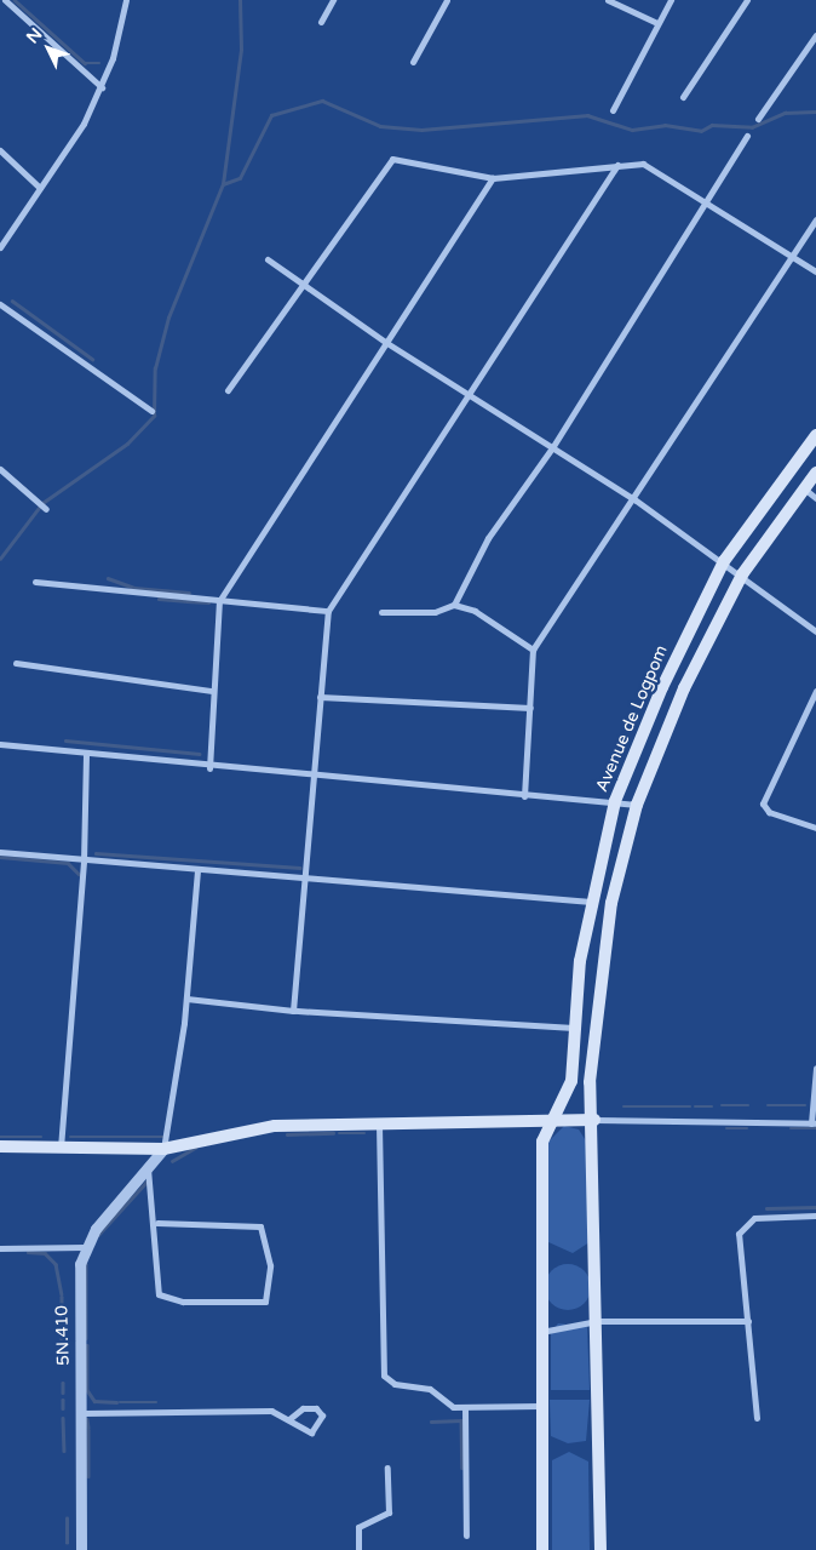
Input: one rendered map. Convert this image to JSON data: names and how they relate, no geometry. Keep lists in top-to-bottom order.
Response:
{
  "streets": {
    "main road": ["Avenue de Logpom"],
    "street": ["5N.410"]
  },
  "north": "top left"
}
